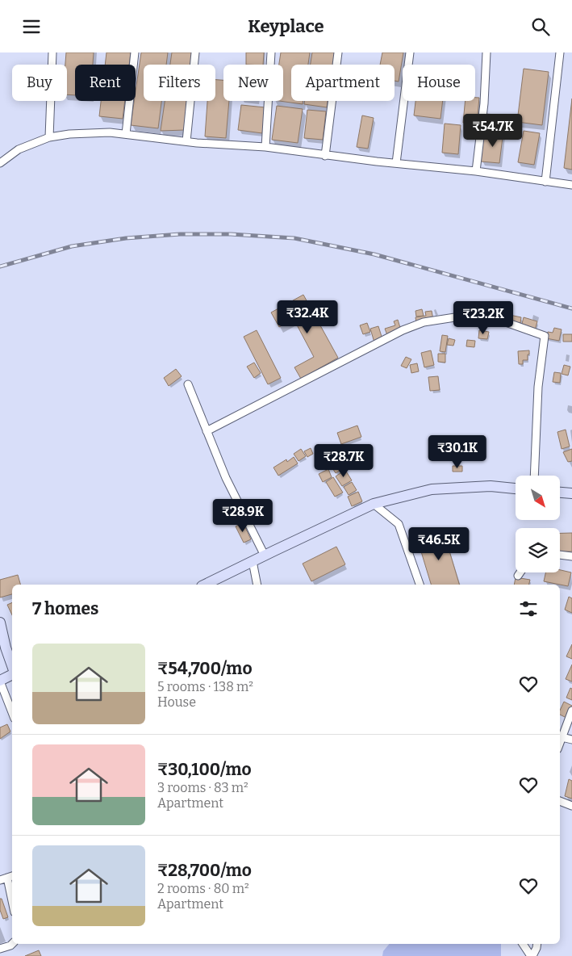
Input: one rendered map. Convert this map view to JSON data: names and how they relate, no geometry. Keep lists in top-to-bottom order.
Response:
{
  "north": "bottom right",
  "page": {
    "header": "Keyplace",
    "chip": [
      "Buy",
      "Rent",
      "Filters",
      "New",
      "Apartment",
      "House"
    ],
    "price": [
      "₹54.7K",
      "₹32.4K",
      "₹23.2K",
      "₹30.1K",
      "₹28.7K",
      "₹28.9K",
      "₹46.5K"
    ],
    "heading": "7 homes",
    "list": [
      {
        "name": "₹54,700/mo",
        "note": "5 rooms · 138 m² · House"
      },
      {
        "name": "₹30,100/mo",
        "note": "3 rooms · 83 m² · Apartment"
      },
      {
        "name": "₹28,700/mo",
        "note": "2 rooms · 80 m² · Apartment"
      }
    ]
  }
}
